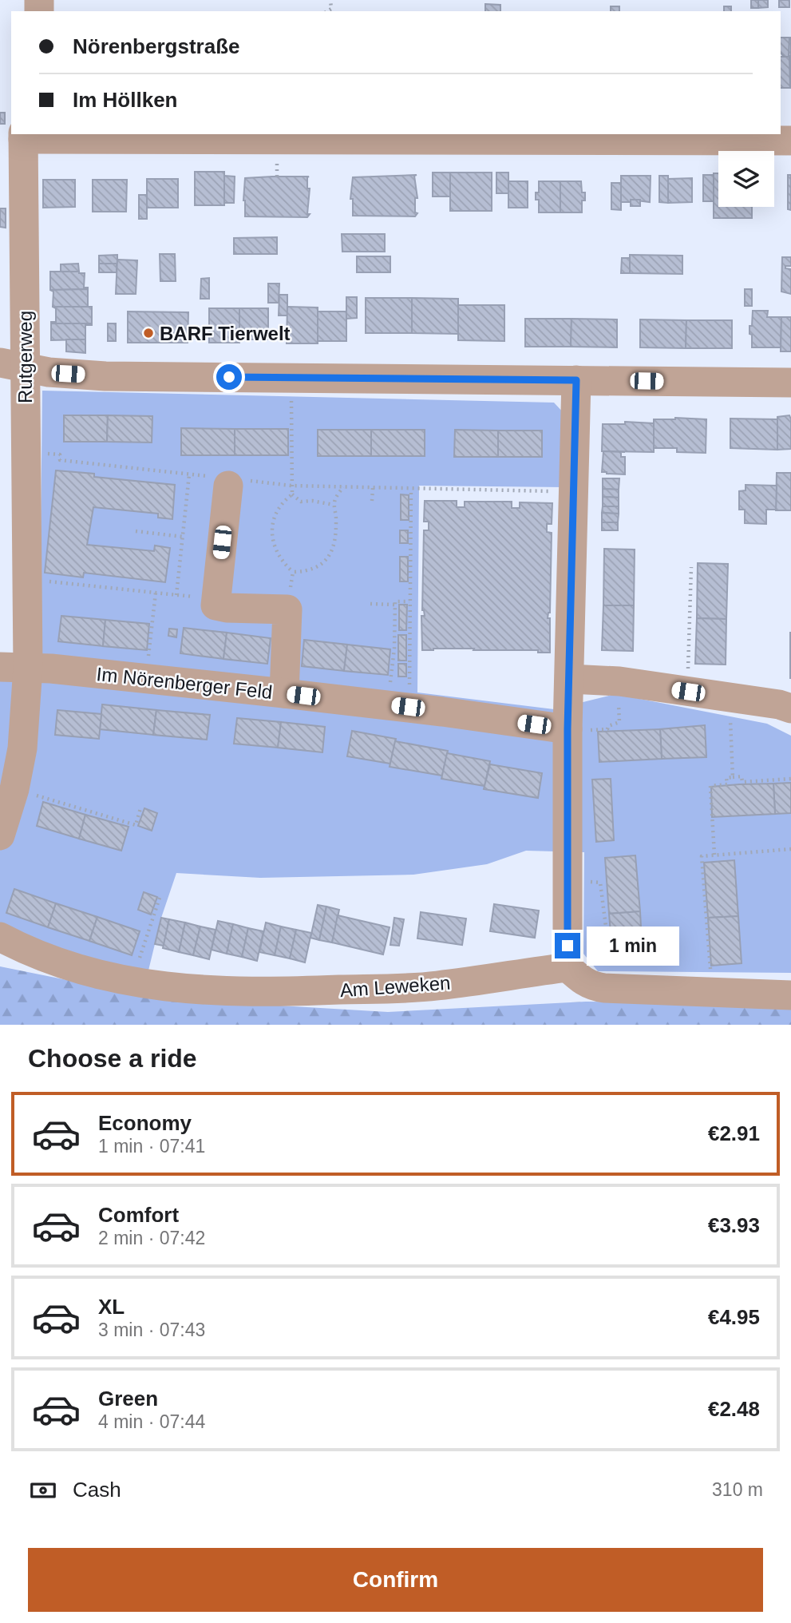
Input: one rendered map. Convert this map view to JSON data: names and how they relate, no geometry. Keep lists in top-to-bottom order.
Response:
{
  "streets": {
    "street": ["Rutgerweg", "Im Nörenberger Feld", "Am Leweken"]
  },
  "crossings": [
    ["Rutgerweg", "Im Nörenberger Feld"]
  ],
  "places": ["BARF Tierwelt"],
  "page": {
    "banner": ["Nörenbergstraße", "Im Höllken"],
    "bubble": "1 min",
    "heading": "Choose a ride",
    "list": [
      {
        "name": "Economy",
        "note": "1 min · 07:41",
        "value": "€2.91"
      },
      {
        "name": "Comfort",
        "note": "2 min · 07:42",
        "value": "€3.93"
      },
      {
        "name": "XL",
        "note": "3 min · 07:43",
        "value": "€4.95"
      },
      {
        "name": "Green",
        "note": "4 min · 07:44",
        "value": "€2.48"
      }
    ],
    "pay": ["Cash", "310 m"],
    "buttons": "Confirm"
  }
}
